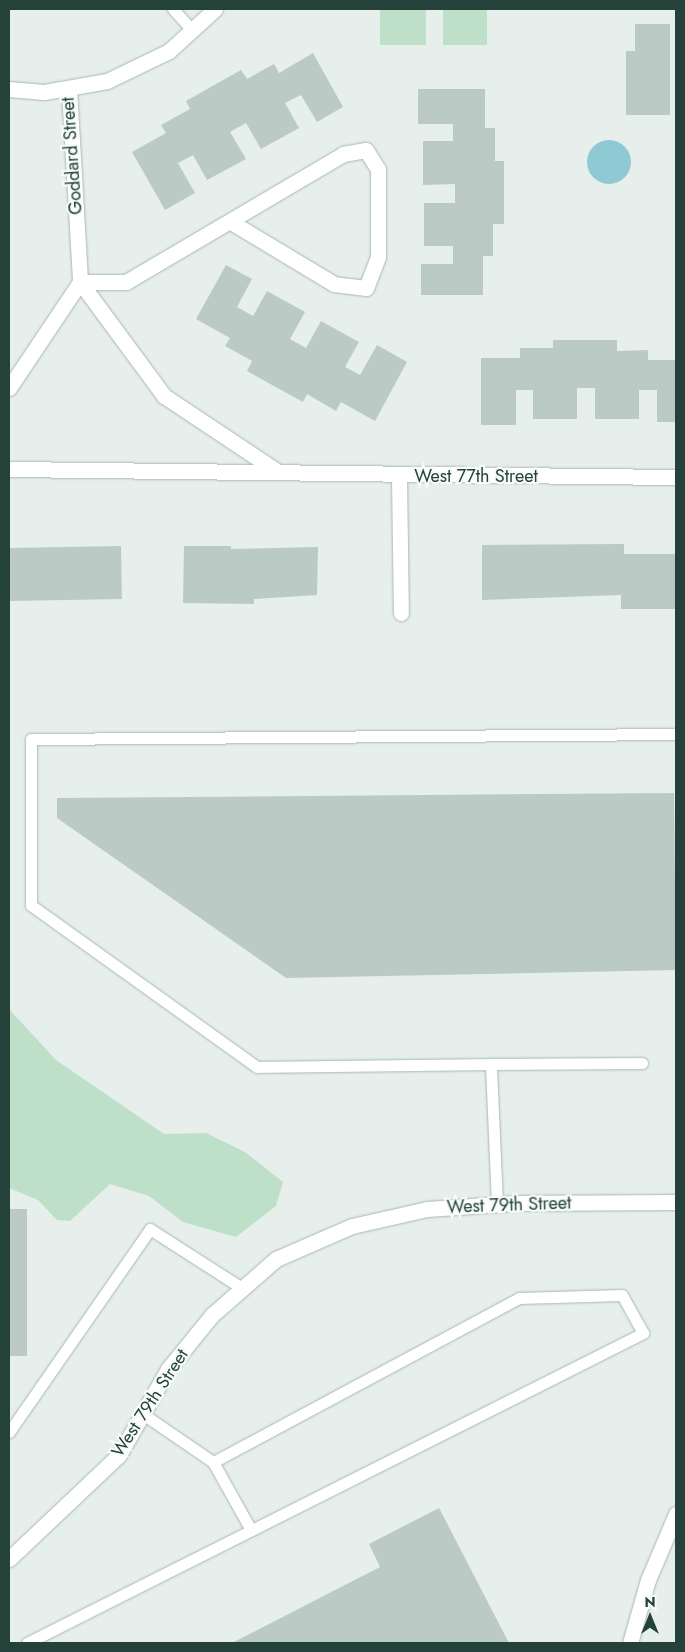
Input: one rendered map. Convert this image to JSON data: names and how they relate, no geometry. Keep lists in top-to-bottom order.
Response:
{
  "streets": {
    "street": ["Goddard Street", "West 77th Street", "West 79th Street"]
  },
  "north": "top"
}
